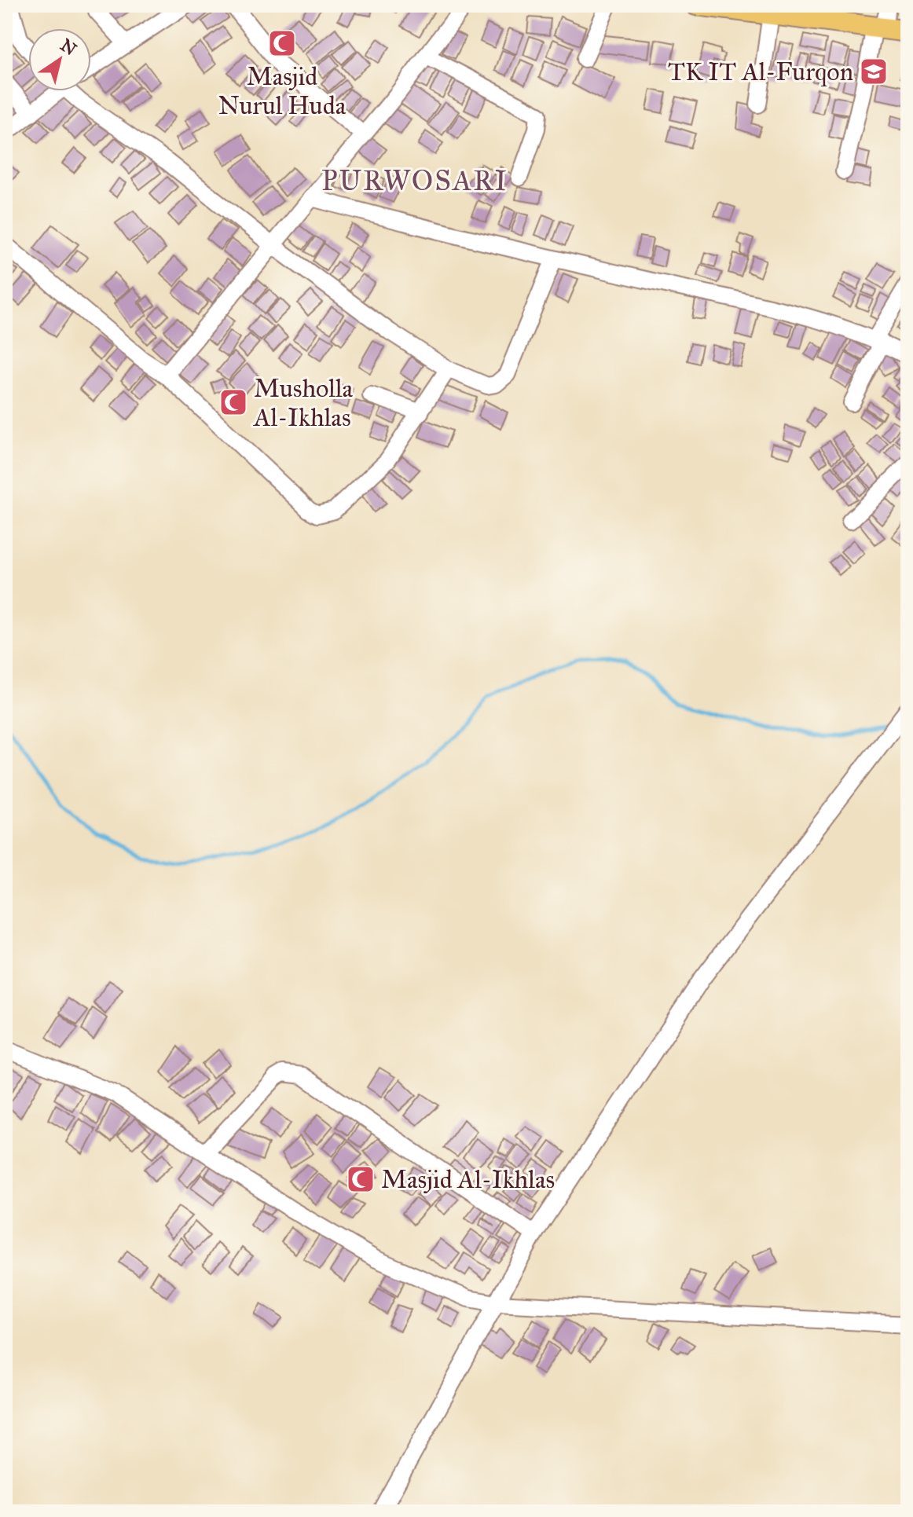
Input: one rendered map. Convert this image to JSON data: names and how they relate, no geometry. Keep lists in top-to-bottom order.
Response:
{
  "districts": ["PURWOSARI"],
  "places": {
    "mosque": ["Masjid Nurul Huda", "Musholla Al-Ikhlas", "Masjid Al-Ikhlas"],
    "school or university": ["TK IT Al-Furqon"]
  },
  "north": "top right"
}
